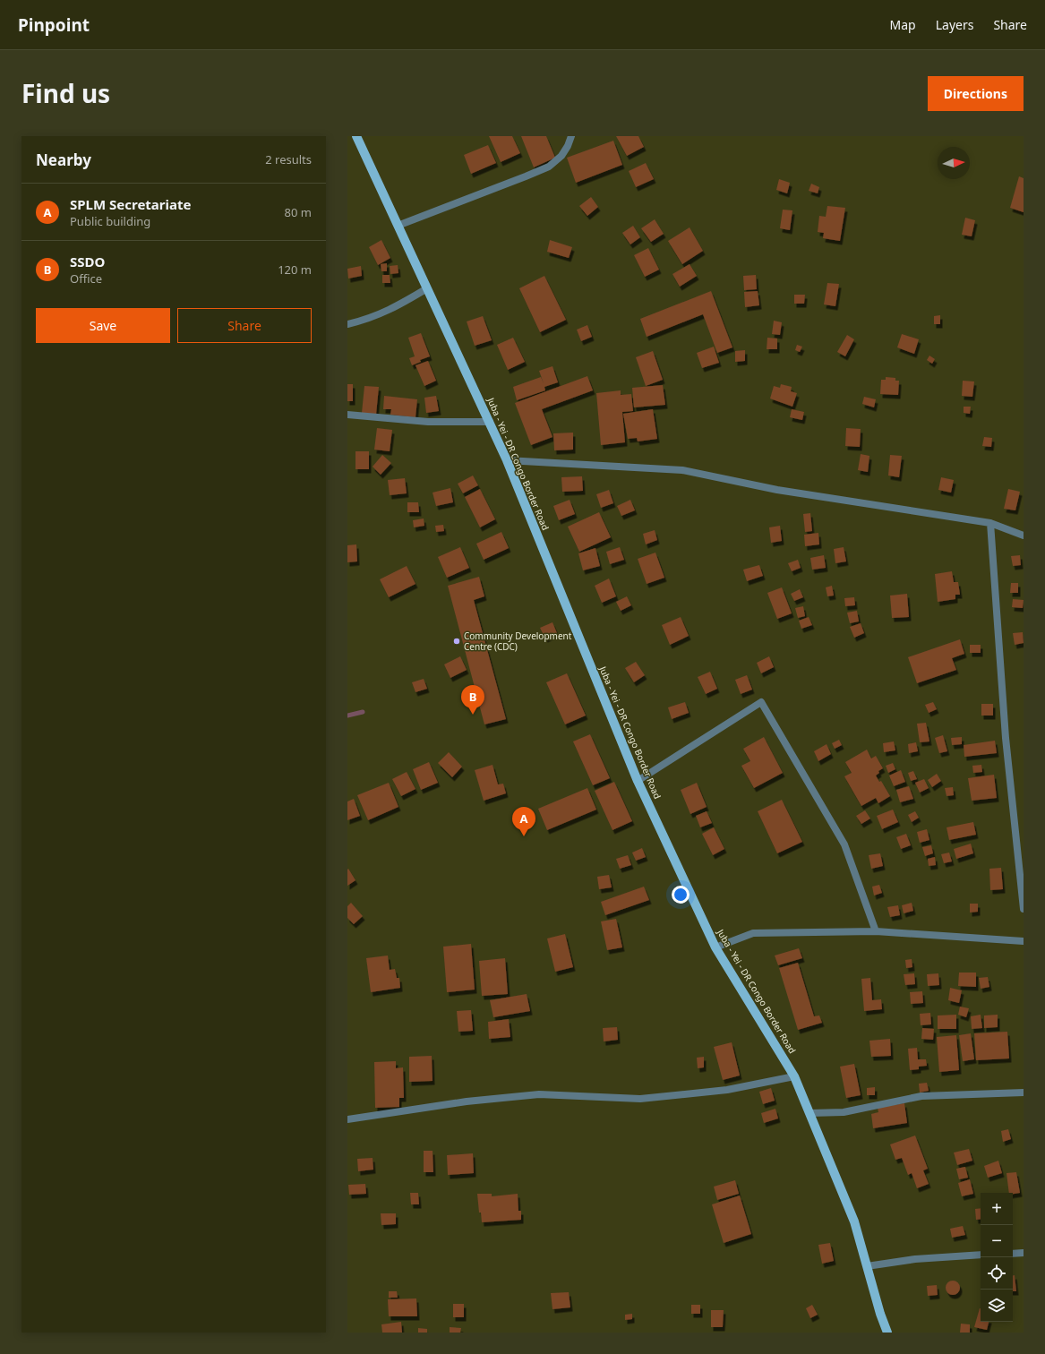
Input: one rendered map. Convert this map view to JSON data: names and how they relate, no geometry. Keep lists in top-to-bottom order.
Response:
{
  "streets": {
    "main road": ["Juba - Yei - DR Congo Border Road"]
  },
  "places": ["Community Development Centre (CDC)"],
  "north": "right",
  "page": {
    "header": "Pinpoint",
    "nav": ["Map", "Layers", "Share"],
    "title": "Find us",
    "buttons": [
      "Directions",
      ["Save", "Share"]
    ],
    "heading": ["Nearby", "2 results"],
    "list": [
      {
        "mark": "A",
        "name": "SPLM Secretariate",
        "note": "Public building",
        "value": "80 m"
      },
      {
        "mark": "B",
        "name": "SSDO",
        "note": "Office",
        "value": "120 m"
      }
    ],
    "pins": ["B", "A"],
    "map_buttons": ["+", "−"]
  }
}
